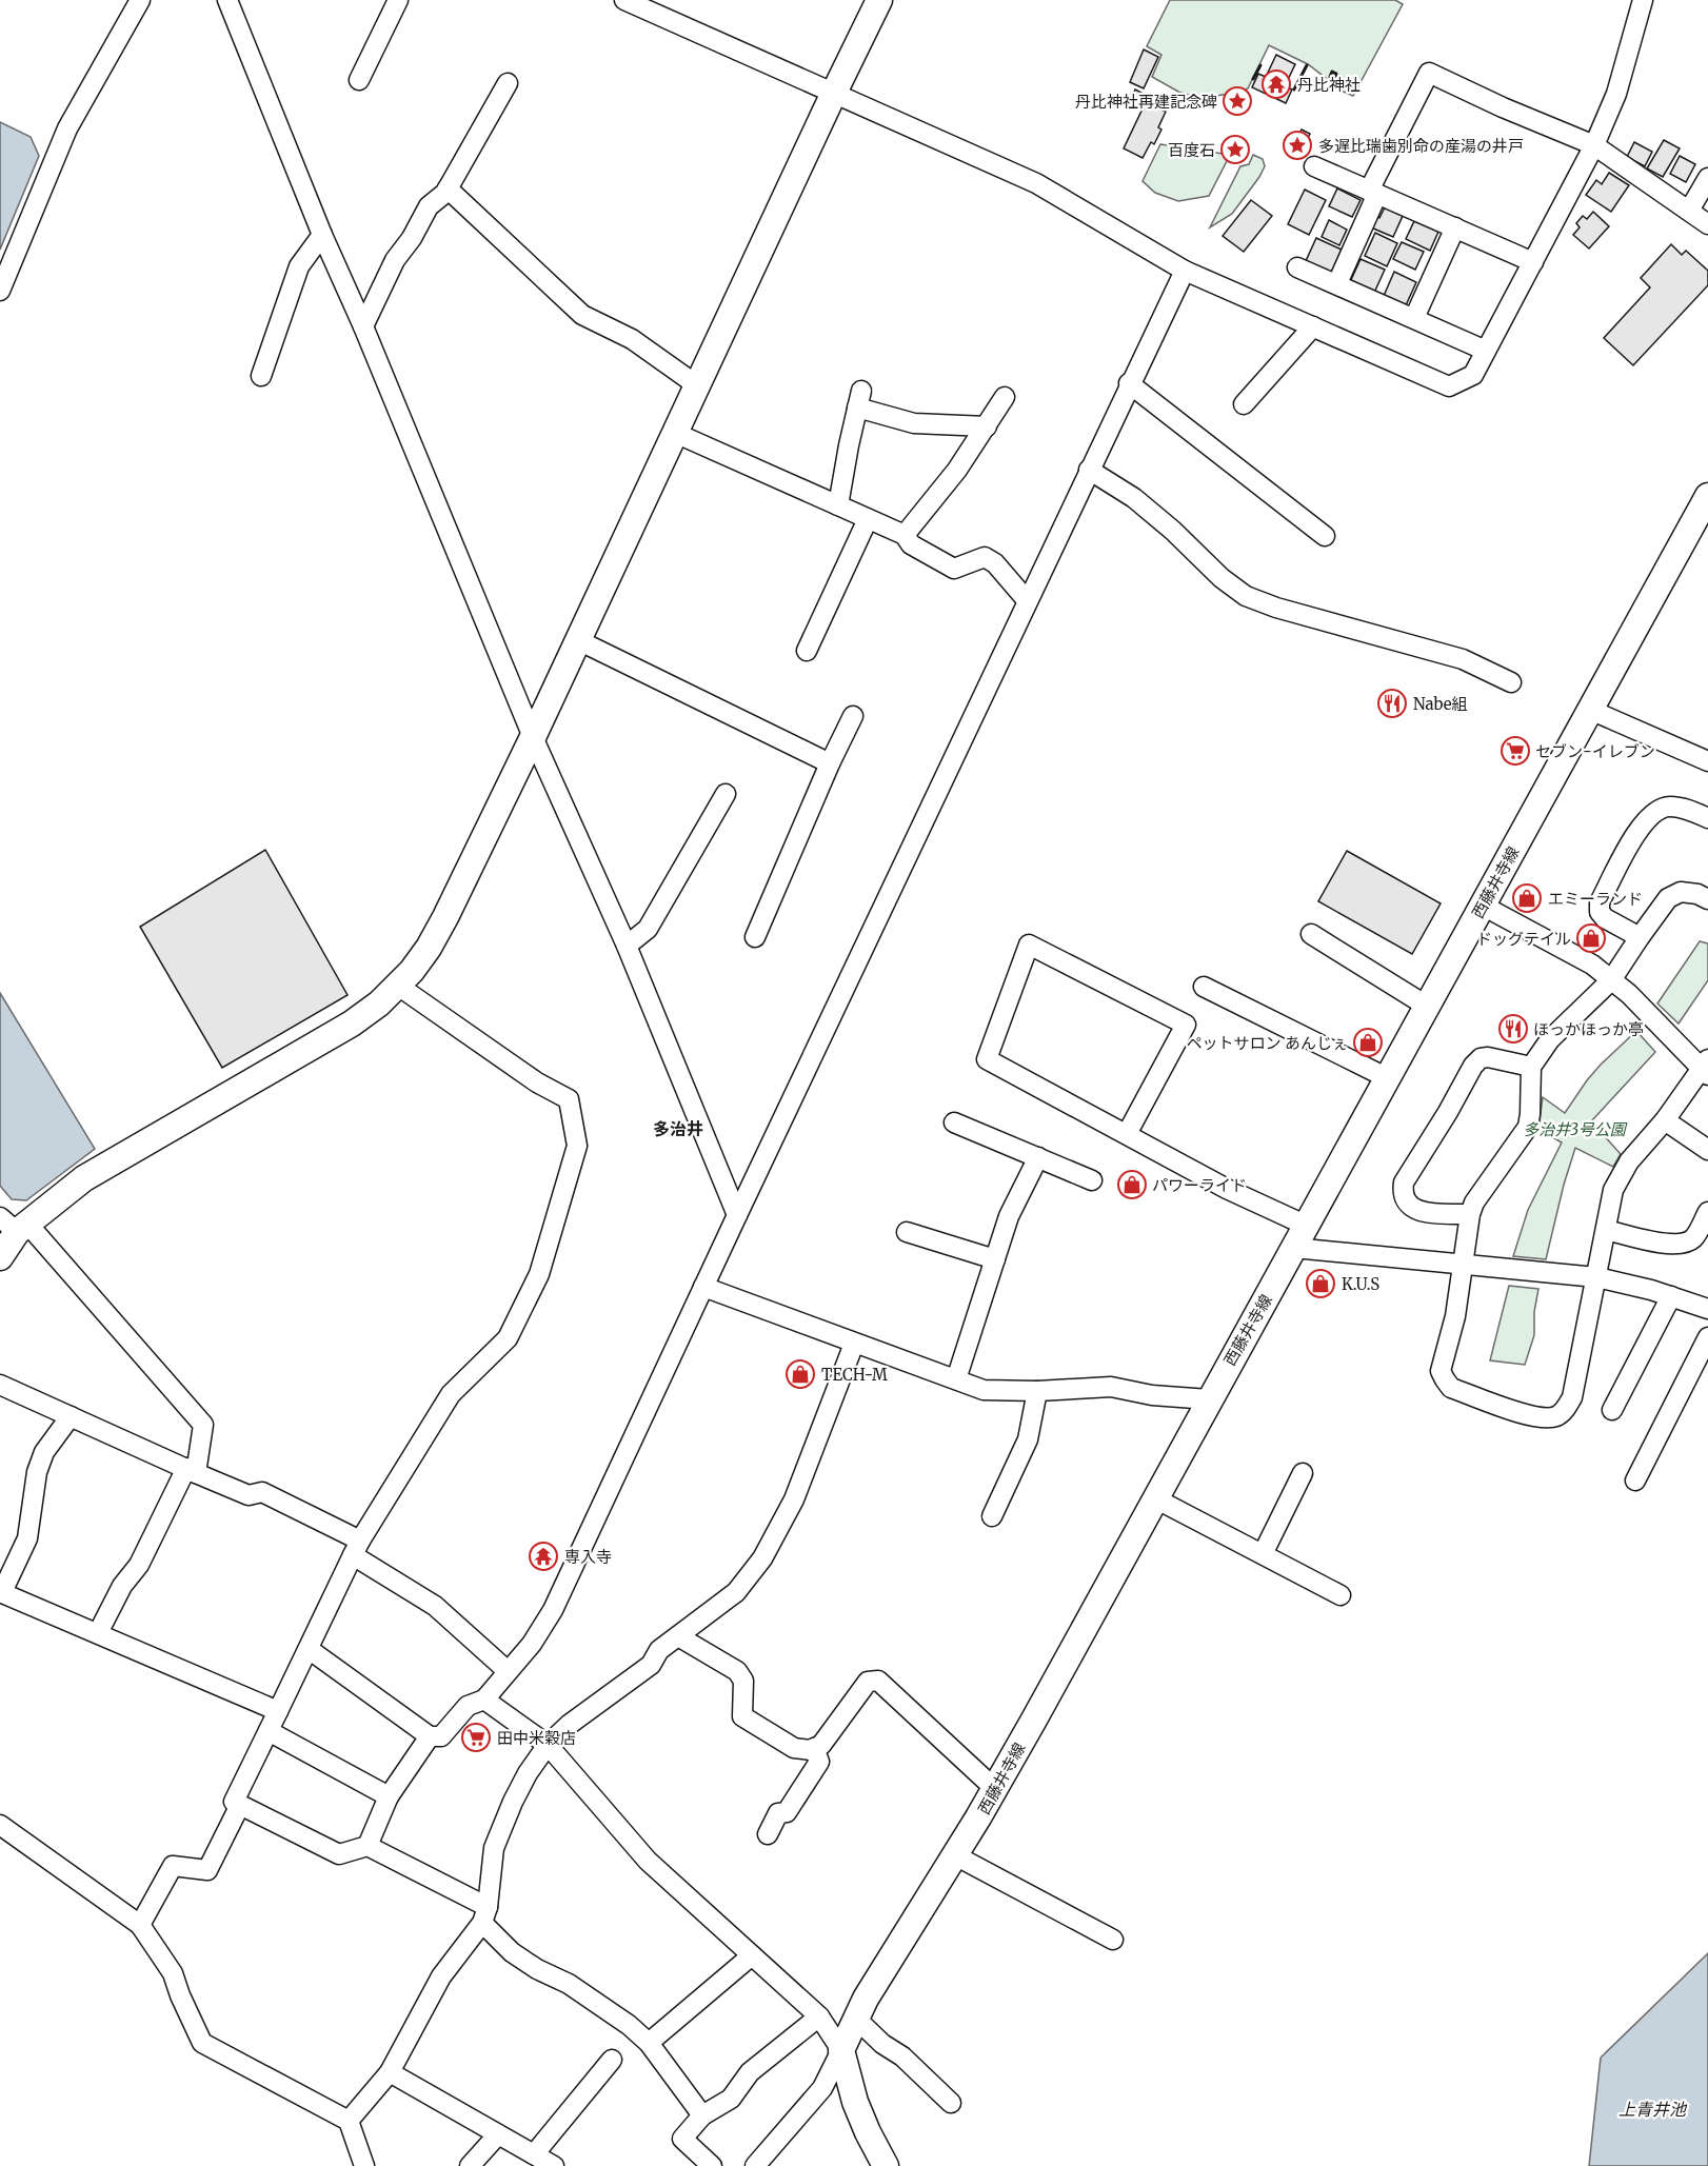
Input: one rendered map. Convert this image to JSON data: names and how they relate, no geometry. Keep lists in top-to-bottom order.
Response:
{
  "streets": {
    "main road": ["西藤井寺線"]
  },
  "districts": ["多治井"],
  "water": ["上青井池"],
  "parks": ["多治井3号公園"],
  "places": {
    "temple": ["丹比神社", "専入寺"],
    "place": ["丹比神社再建記念碑", "多遅比瑞歯別命の産湯の井戸", "百度石"],
    "restaurant": ["Nabe組", "ほっかほっか亭"],
    "supermarket": ["セブン-イレブン", "田中米穀店"],
    "shop": [
      "エミーランド",
      "ドッグテイル",
      "ペットサロン あんじぇ",
      "パワーライド",
      "K.U.S",
      "TECH-M"
    ]
  }
}
